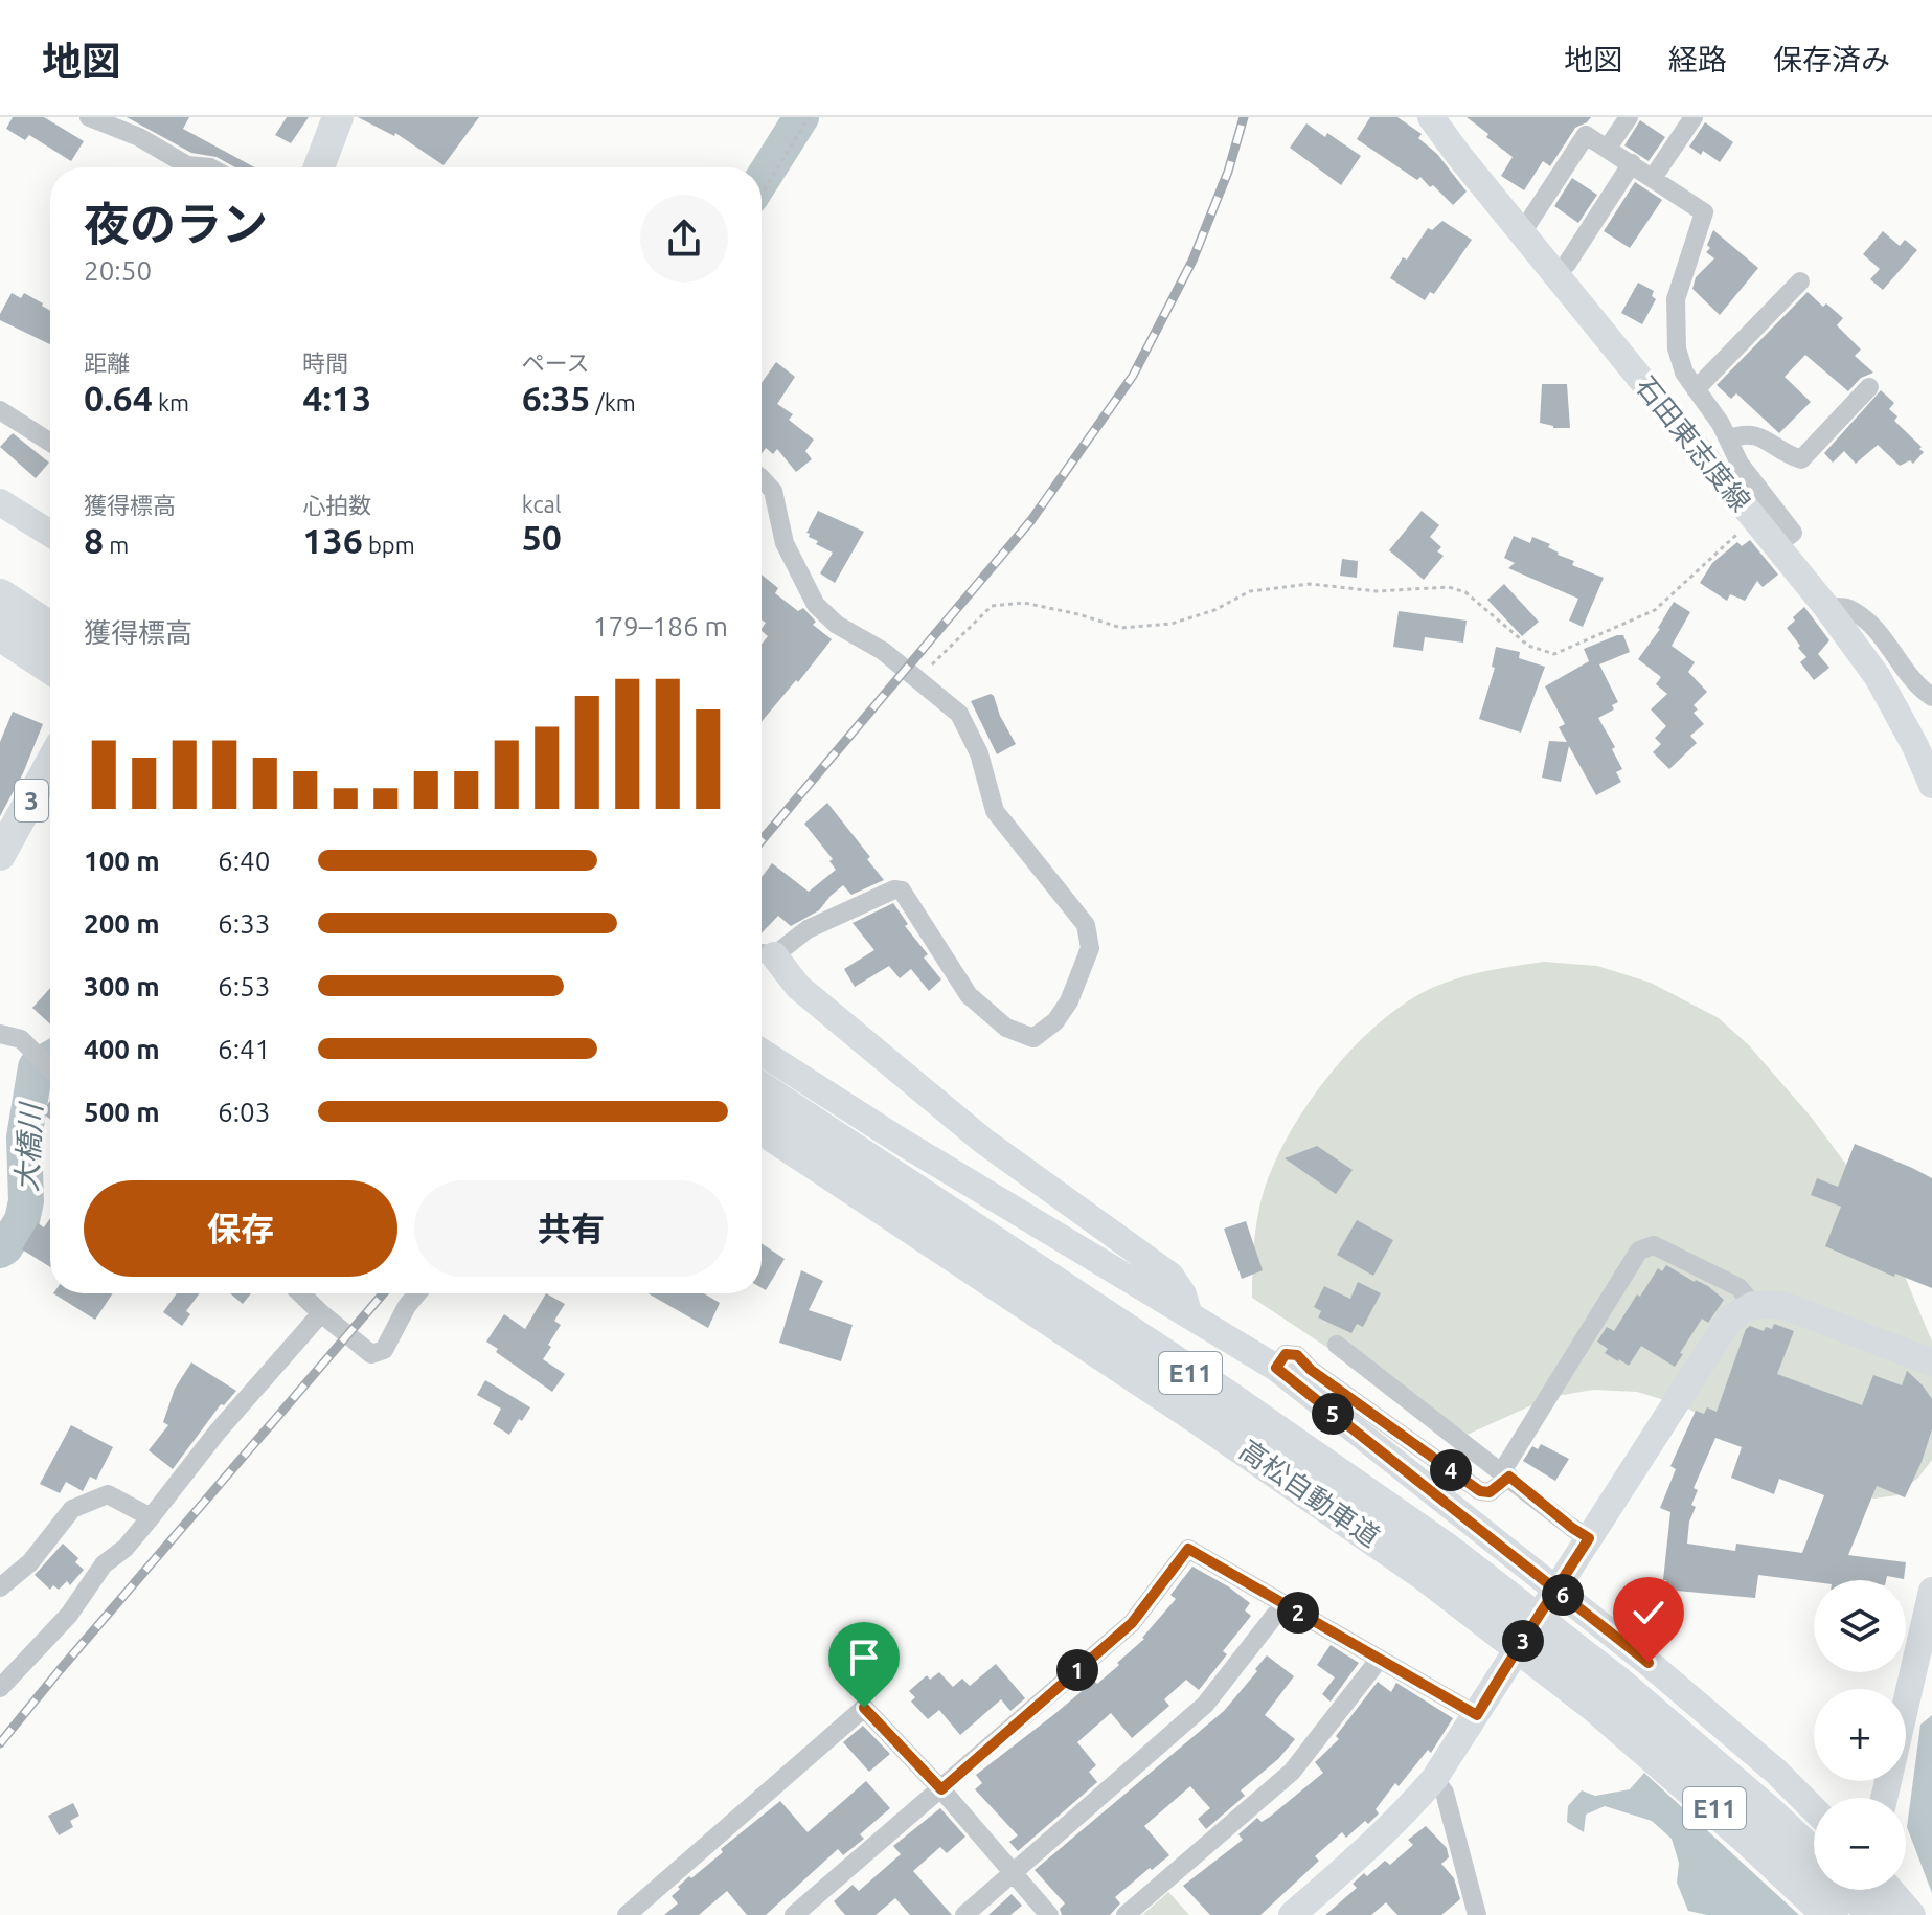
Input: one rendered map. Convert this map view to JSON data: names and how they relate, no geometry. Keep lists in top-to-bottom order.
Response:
{
  "streets": {
    "highway": ["E11", "高松自動車道"],
    "main road": ["3"],
    "street": ["石田東志度線"]
  },
  "water": ["大橋川"],
  "page": {
    "header": "地図",
    "nav": ["地図", "経路", "保存済み"],
    "heading": ["夜のラン", "20:50"],
    "stats": [
      ["距離", "0.64 km"],
      ["時間", "4:13"],
      ["ペース", "6:35 /km"],
      ["獲得標高", "8 m"],
      ["心拍数", "136 bpm"],
      ["kcal", "50"]
    ],
    "chart": ["獲得標高", "179–186 m"],
    "list": [
      {
        "name": "100 m",
        "note": "6:40"
      },
      {
        "name": "200 m",
        "note": "6:33"
      },
      {
        "name": "300 m",
        "note": "6:53"
      },
      {
        "name": "400 m",
        "note": "6:41"
      },
      {
        "name": "500 m",
        "note": "6:03"
      }
    ],
    "buttons": ["保存", "共有"],
    "pins": [
      "5",
      "4",
      "6",
      "2",
      "3",
      "1"
    ],
    "map_buttons": ["+", "−"]
  }
}
